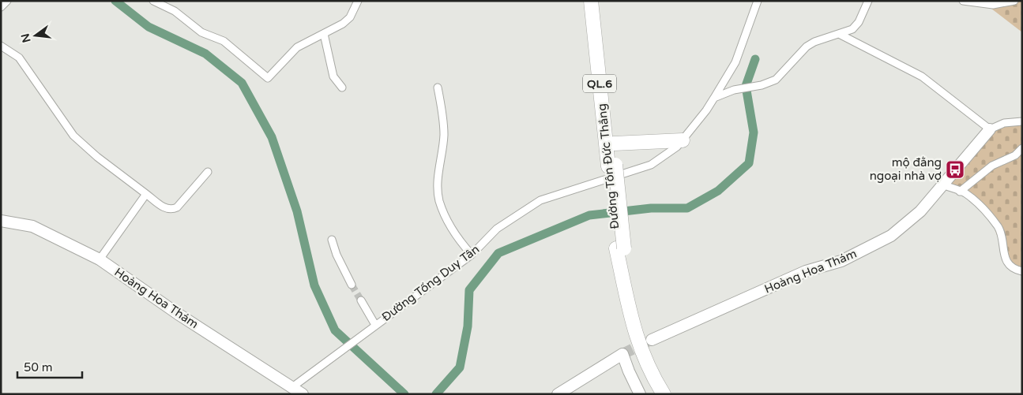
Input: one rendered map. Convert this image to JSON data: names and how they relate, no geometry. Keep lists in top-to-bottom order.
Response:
{
  "streets": {
    "highway": ["QL.6", "Đường Tôn Đức Thắng"],
    "street": ["Hoàng Hoa Thám", "Đường Tống Duy Tân"]
  },
  "crossings": [
    ["Hoàng Hoa Thám", "Đường Tống Duy Tân"]
  ],
  "places": {
    "bus stop": ["mộ đằng ngoại nhà vợ"]
  },
  "scale_bar": "50 m",
  "north": "left"
}
